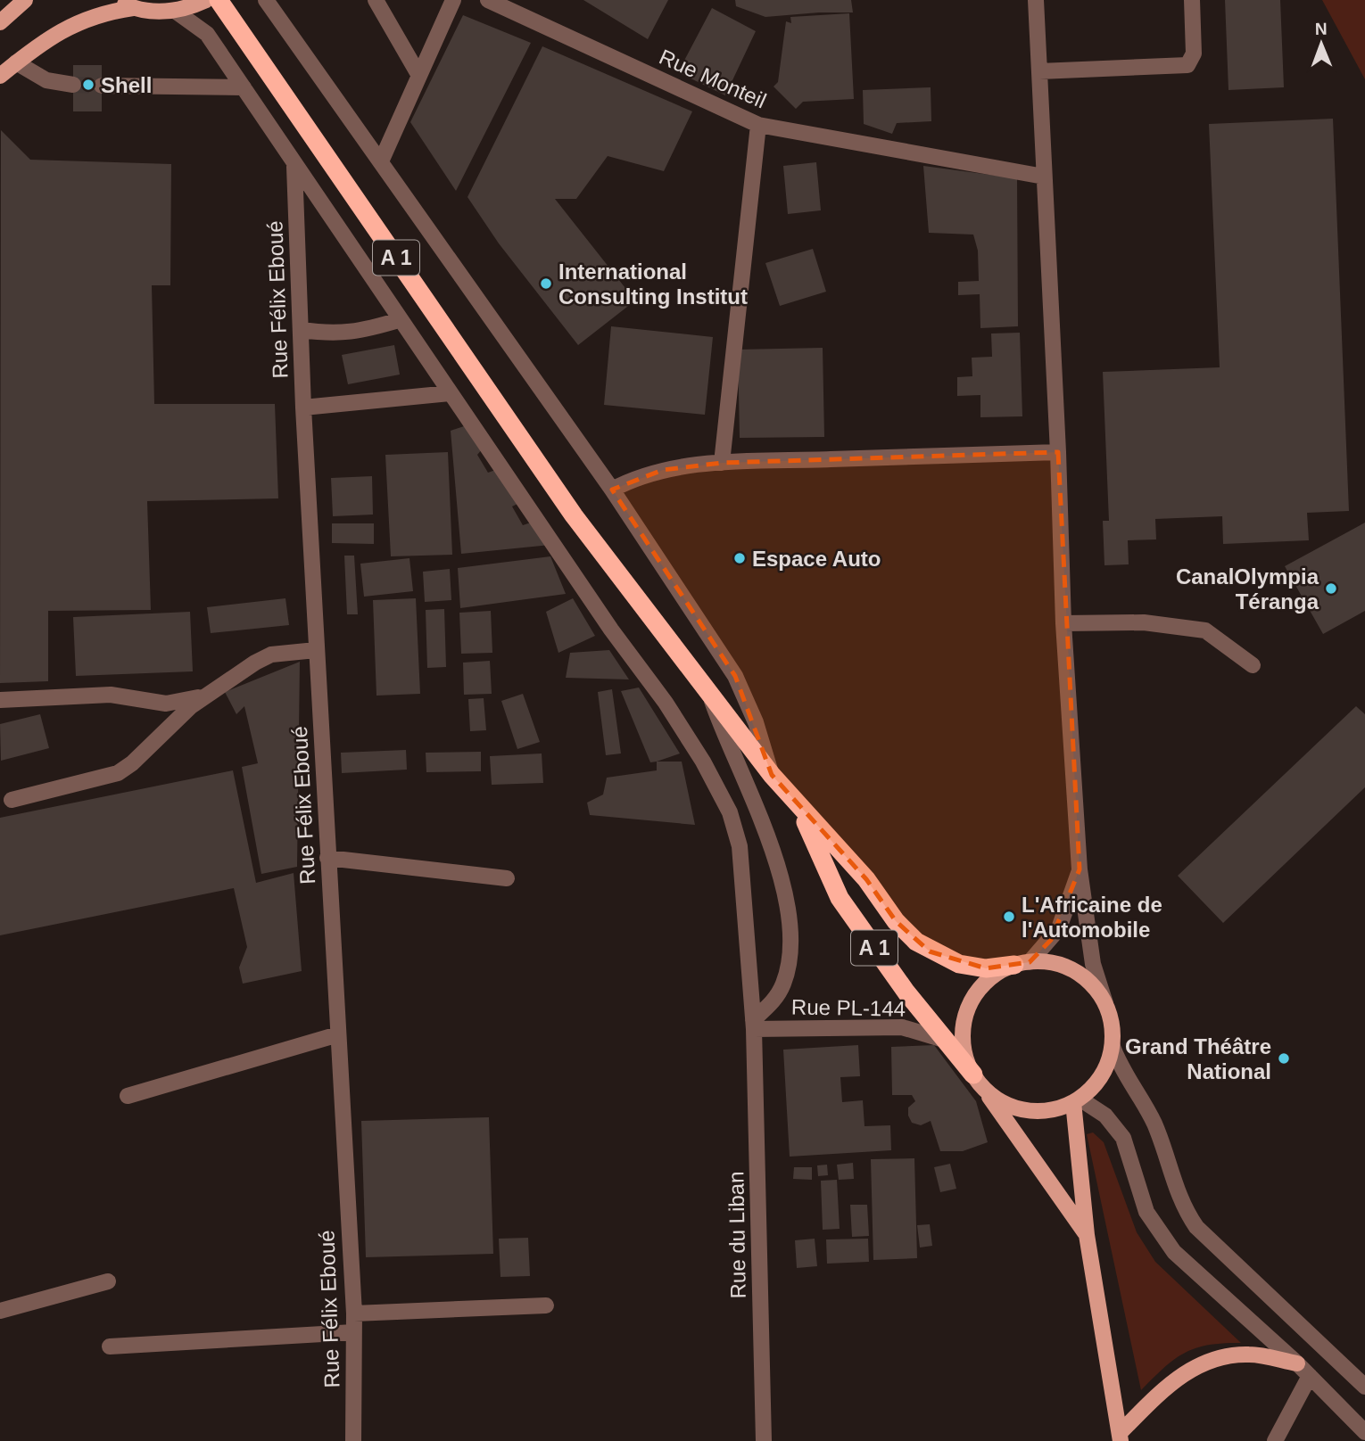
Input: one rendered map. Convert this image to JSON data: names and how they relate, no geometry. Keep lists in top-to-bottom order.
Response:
{
  "streets": {
    "highway": ["A 1"],
    "street": [
      "Rue Monteil",
      "Rue Félix Eboué",
      "Rue PL-144",
      "Rue du Liban"
    ]
  },
  "crossings": [
    ["A 1", "Rue PL-144"],
    ["Rue Félix Eboué", "Rue du Liban"],
    ["Rue PL-144", "Rue du Liban"]
  ],
  "places": [
    "Shell",
    "International Consulting Institut",
    "Espace Auto",
    "CanalOlympia Téranga",
    "L'Africaine de l'Automobile",
    "Grand Théâtre National"
  ],
  "north": "top"
}
